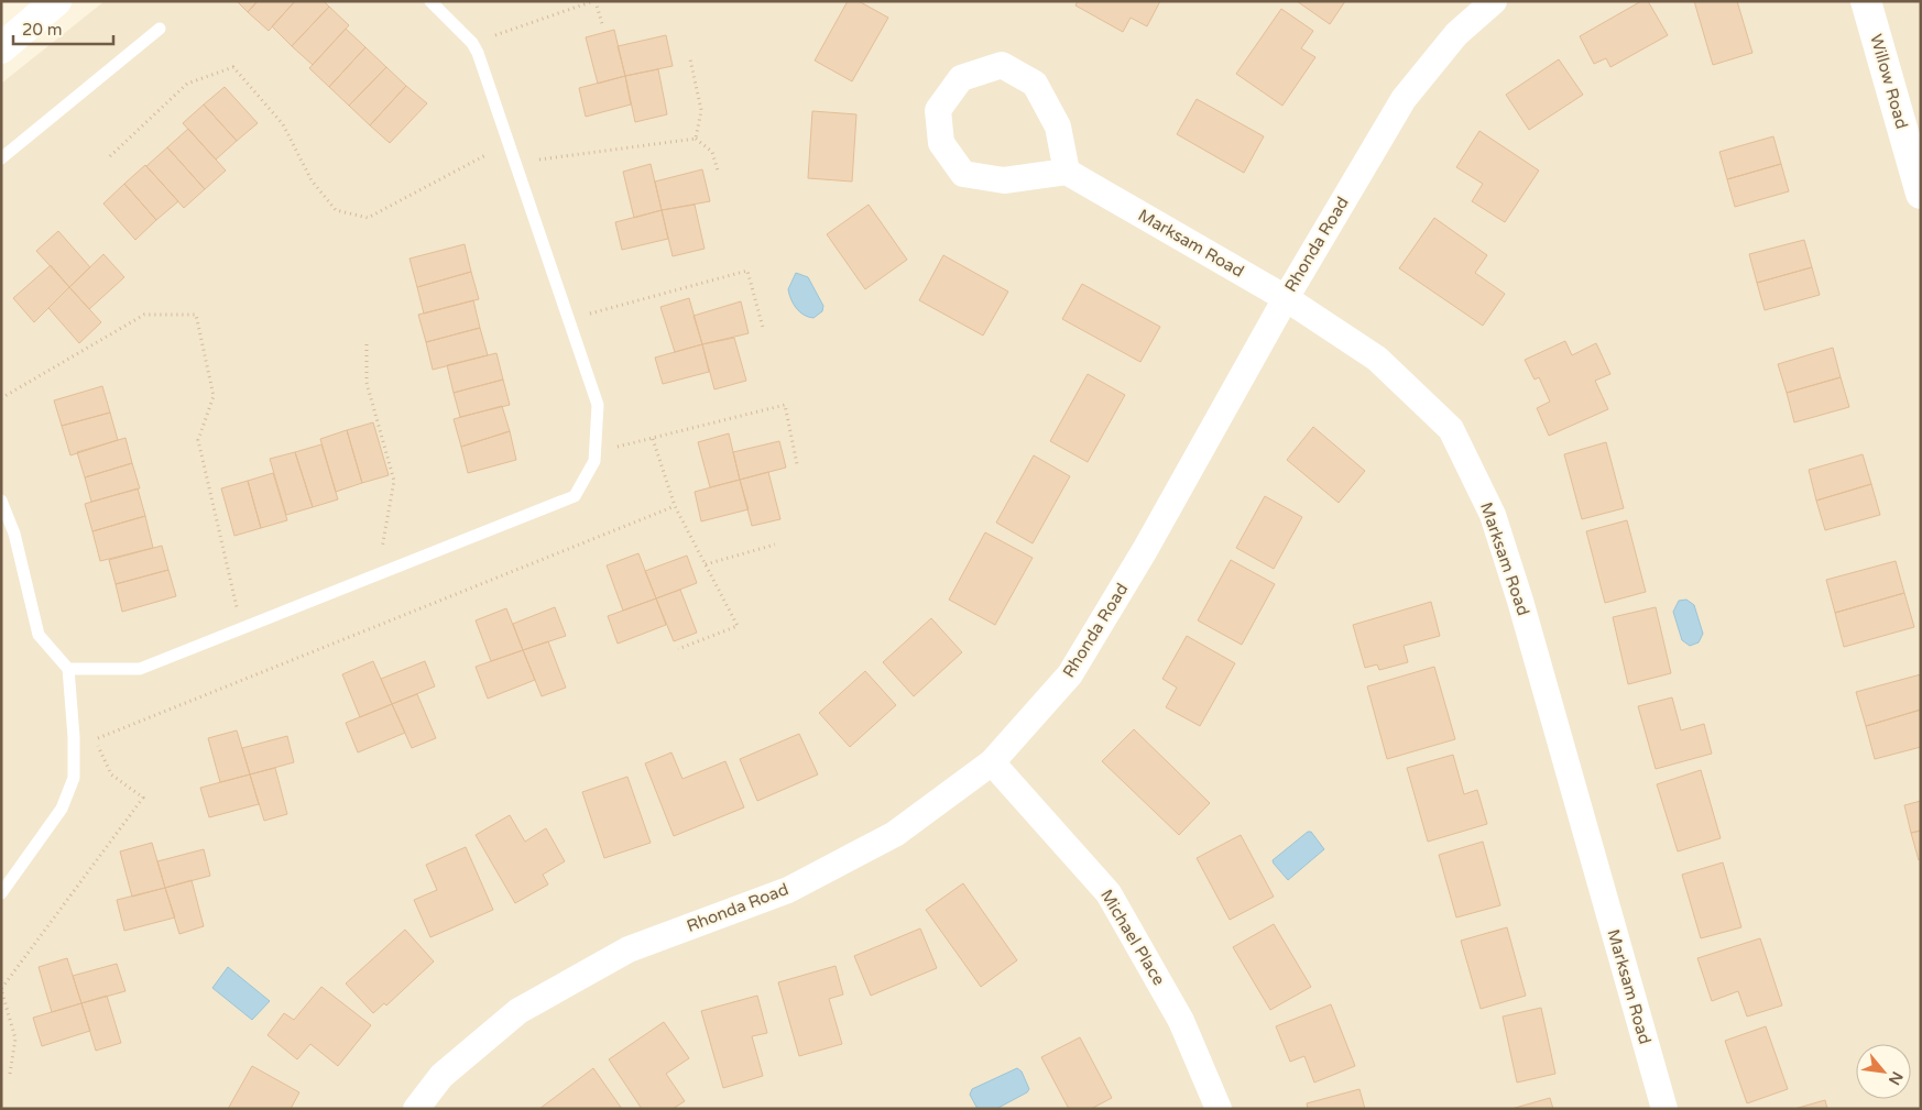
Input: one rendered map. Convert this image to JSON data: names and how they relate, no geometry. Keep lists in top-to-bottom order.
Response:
{
  "streets": {
    "main road": ["Willow Road"],
    "street": ["Marksam Road", "Rhonda Road", "Michael Place"]
  },
  "crossings": [
    ["Marksam Road", "Rhonda Road"],
    ["Rhonda Road", "Michael Place"]
  ],
  "scale_bar": "20 m",
  "north": "bottom right"
}
